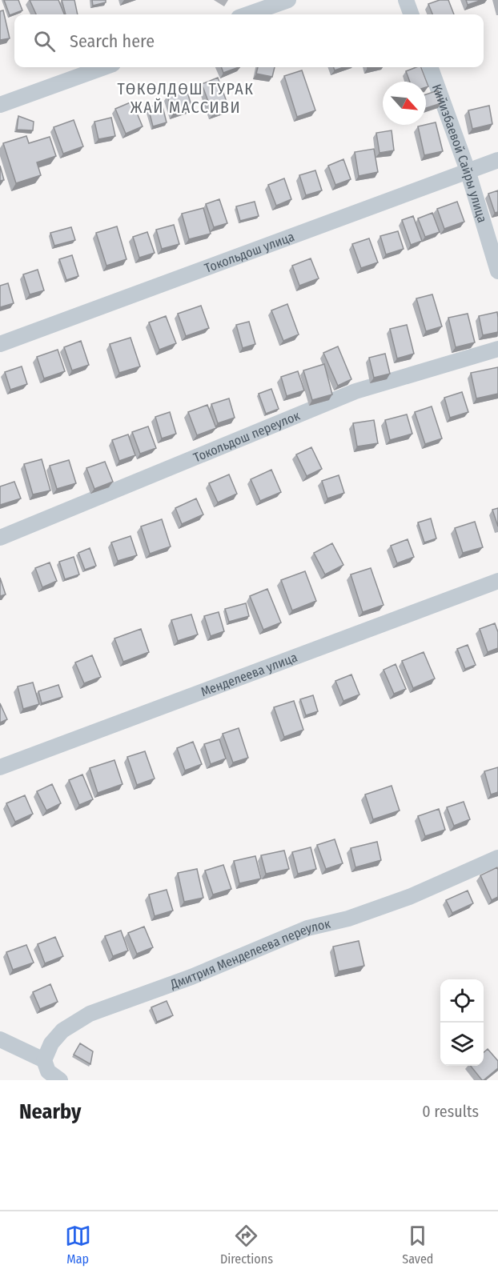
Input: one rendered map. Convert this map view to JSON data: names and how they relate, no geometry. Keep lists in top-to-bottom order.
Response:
{
  "streets": {
    "street": [
      "Кийизбаевой Сайры улица",
      "Токольдош улица",
      "Токольдош переулок",
      "Менделеева улица",
      "Дмитрия Менделеева переулок"
    ]
  },
  "crossings": [
    ["Кийизбаевой Сайры улица", "Токольдош улица"]
  ],
  "districts": ["ТӨКӨЛДӨШ ТУРАК ЖАЙ МАССИВИ"],
  "north": "bottom right",
  "page": {
    "search": "Search here",
    "heading": ["Nearby", "0 results"],
    "nav": ["Map", "Directions", "Saved"]
  }
}
